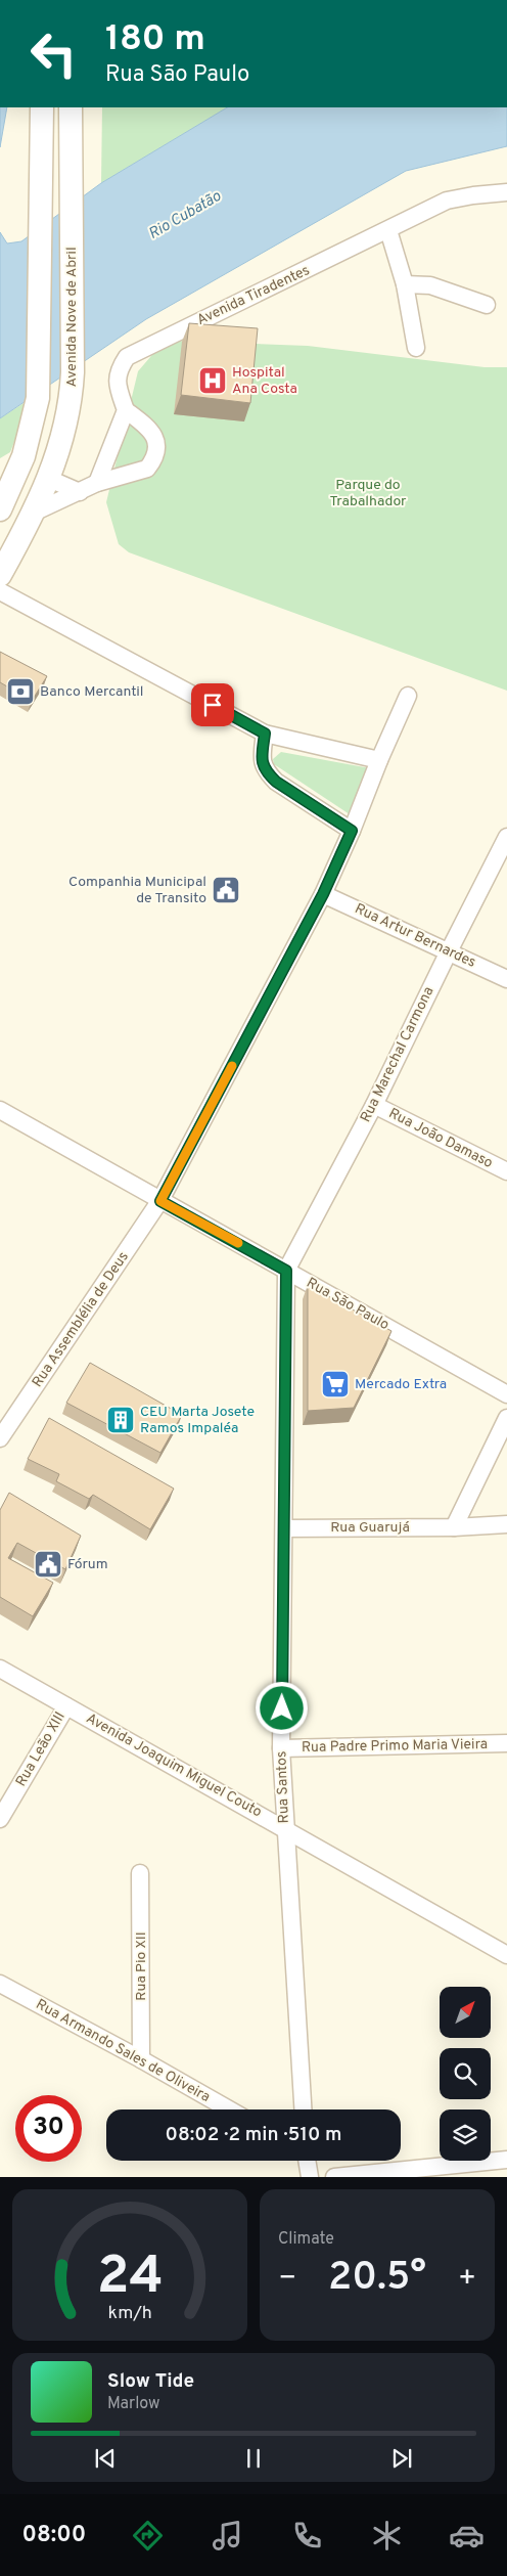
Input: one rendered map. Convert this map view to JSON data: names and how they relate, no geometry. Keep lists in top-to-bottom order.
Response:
{
  "streets": {
    "main road": ["Avenida Nove de Abril"],
    "street": [
      "Avenida Tiradentes",
      "Rua Artur Bernardes",
      "Rua Marechal Carmona",
      "Rua João Damaso",
      "Rua São Paulo",
      "Rua Assemblélia de Deus",
      "Rua Guarujá",
      "Rua Padre Primo Maria Vieira",
      "Rua Leão XIII",
      "Avenida Joaquim Miguel Couto",
      "Rua Santos",
      "Rua Pio XII",
      "Rua Armando Sales de Oliveira"
    ]
  },
  "crossings": [
    ["Rua Artur Bernardes", "Rua Marechal Carmona"],
    ["Rua Artur Bernardes", "Rua Assemblélia de Deus"],
    ["Rua Marechal Carmona", "Rua João Damaso"],
    ["Rua Marechal Carmona", "Rua São Paulo"],
    ["Rua Marechal Carmona", "Rua Santos"],
    ["Rua São Paulo", "Rua Assemblélia de Deus"],
    ["Rua São Paulo", "Rua Santos"],
    ["Rua Guarujá", "Rua Santos"],
    ["Rua Padre Primo Maria Vieira", "Rua Santos"],
    ["Rua Leão XIII", "Avenida Joaquim Miguel Couto"],
    ["Avenida Joaquim Miguel Couto", "Rua Santos"],
    ["Rua Pio XII", "Rua Armando Sales de Oliveira"]
  ],
  "water": ["Rio Cubatão"],
  "parks": ["Parque do Trabalhador"],
  "places": {
    "hospital": ["Hospital Ana Costa"],
    "bank": ["Banco Mercantil"],
    "public building": ["Companhia Municipal de Transito", "Fórum"],
    "supermarket": ["Mercado Extra"],
    "building": ["CEU Marta Josete Ramos Impaléa"]
  },
  "north": "top right",
  "page": {
    "turn": ["180 m", "Rua São Paulo"],
    "limit": "30",
    "trip": "08:02 · 2 min · 510 m",
    "tile": "Climate",
    "heat": ["−", "20.5°", "+"],
    "song": ["Slow Tide", "Marlow"],
    "tabs": "08:00",
    "gauge": ["24", "km/h"]
  }
}
